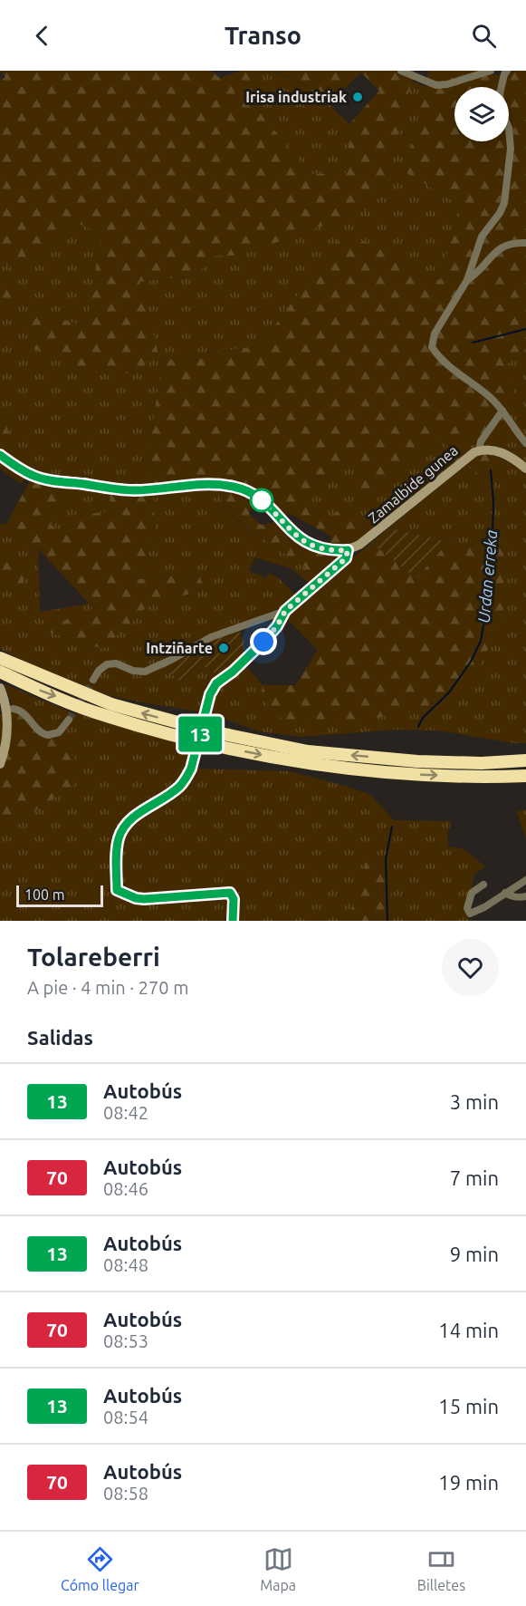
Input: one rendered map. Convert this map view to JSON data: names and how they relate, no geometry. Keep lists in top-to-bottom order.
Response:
{
  "streets": {
    "street": ["Zamalbide gunea"]
  },
  "water": ["Urdan erreka"],
  "places": ["Irisa industriak", "Intziñarte"],
  "lines": ["bus line 13"],
  "scale_bar": "100 m",
  "page": {
    "header": "Transo",
    "on_map": "13",
    "scale": "100 m",
    "heading": [
      ["Tolareberri", "A pie · 4 min · 270 m"],
      "Salidas"
    ],
    "list": [
      {
        "mark": "13",
        "name": "Autobús",
        "note": "08:42",
        "value": "3 min"
      },
      {
        "mark": "70",
        "name": "Autobús",
        "note": "08:46",
        "value": "7 min"
      },
      {
        "mark": "13",
        "name": "Autobús",
        "note": "08:48",
        "value": "9 min"
      },
      {
        "mark": "70",
        "name": "Autobús",
        "note": "08:53",
        "value": "14 min"
      },
      {
        "mark": "13",
        "name": "Autobús",
        "note": "08:54",
        "value": "15 min"
      },
      {
        "mark": "70",
        "name": "Autobús",
        "note": "08:58",
        "value": "19 min"
      }
    ],
    "tabs": ["Cómo llegar", "Mapa", "Billetes"]
  }
}
